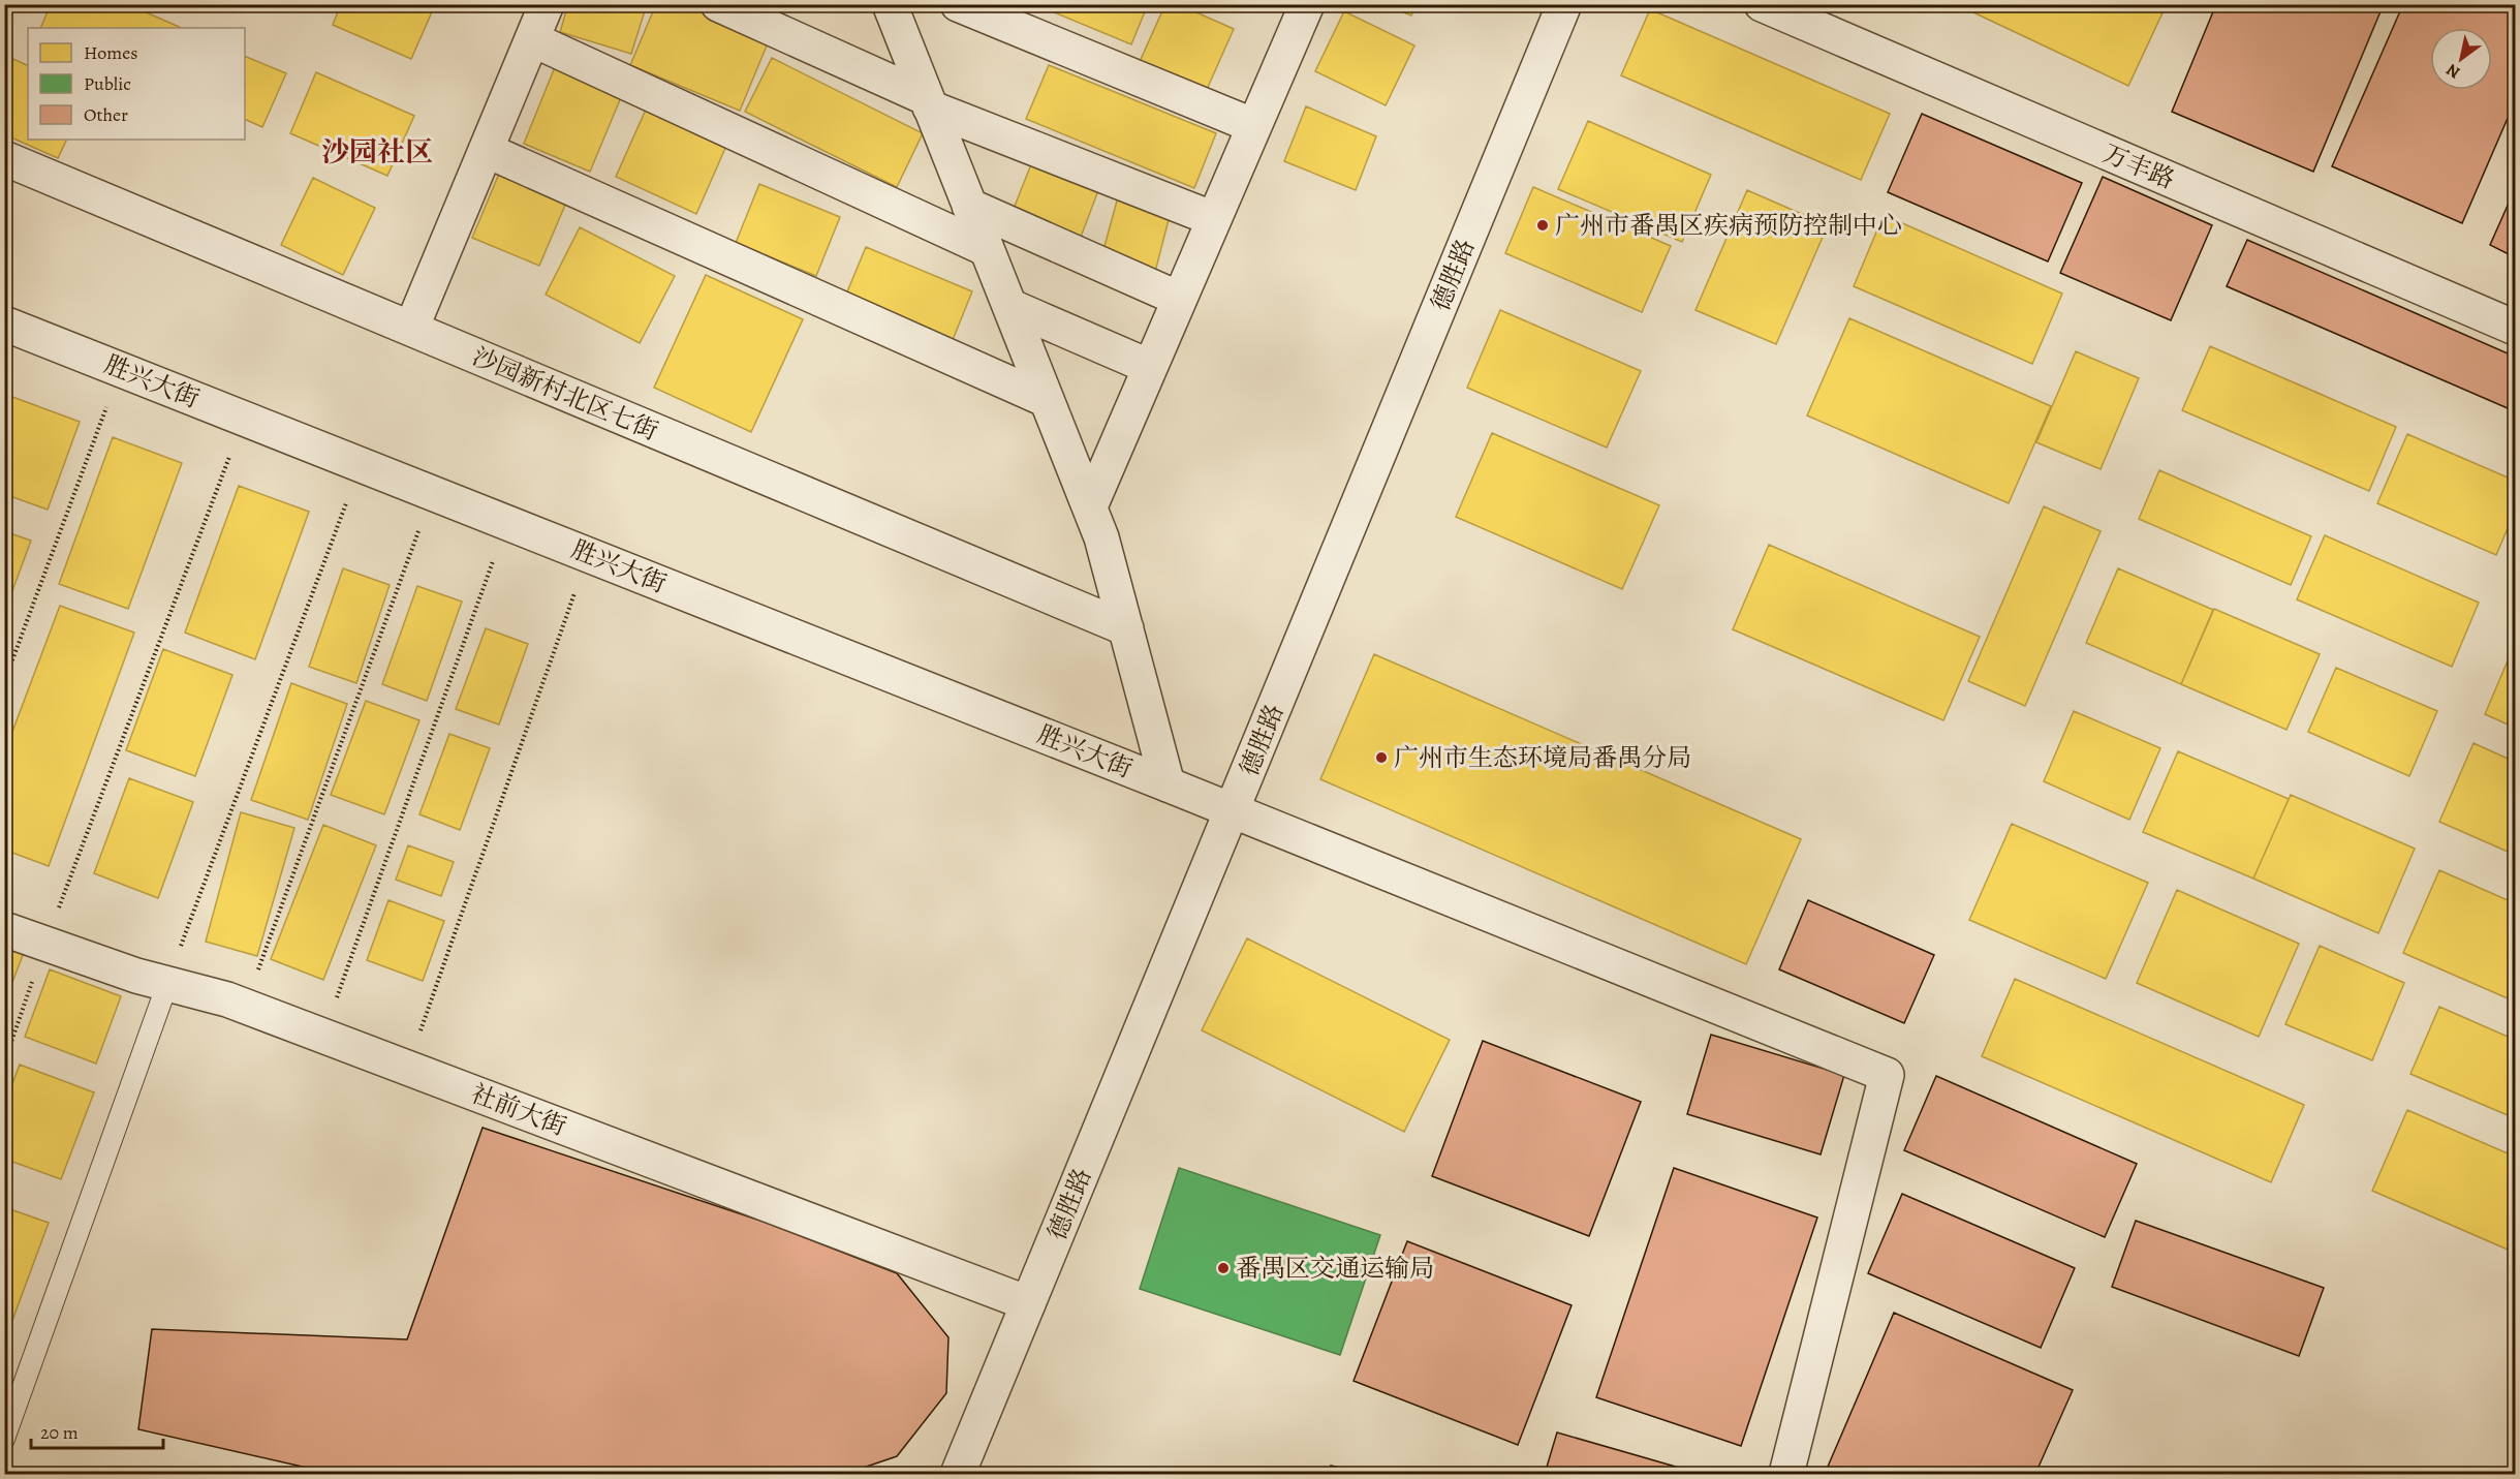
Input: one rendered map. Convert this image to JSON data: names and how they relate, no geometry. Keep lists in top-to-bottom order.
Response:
{
  "streets": {
    "street": [
      "万丰路",
      "德胜路",
      "胜兴大街",
      "沙园新村北区七街",
      "社前大街"
    ]
  },
  "crossings": [
    ["德胜路", "胜兴大街"],
    ["德胜路", "社前大街"]
  ],
  "districts": ["沙园社区"],
  "places": ["广州市番禺区疾病预防控制中心", "广州市生态环境局番禺分局", "番禺区交通运输局"],
  "legend": ["Homes", "Public", "Other"],
  "scale_bar": "20 m",
  "north": "bottom left"
}
